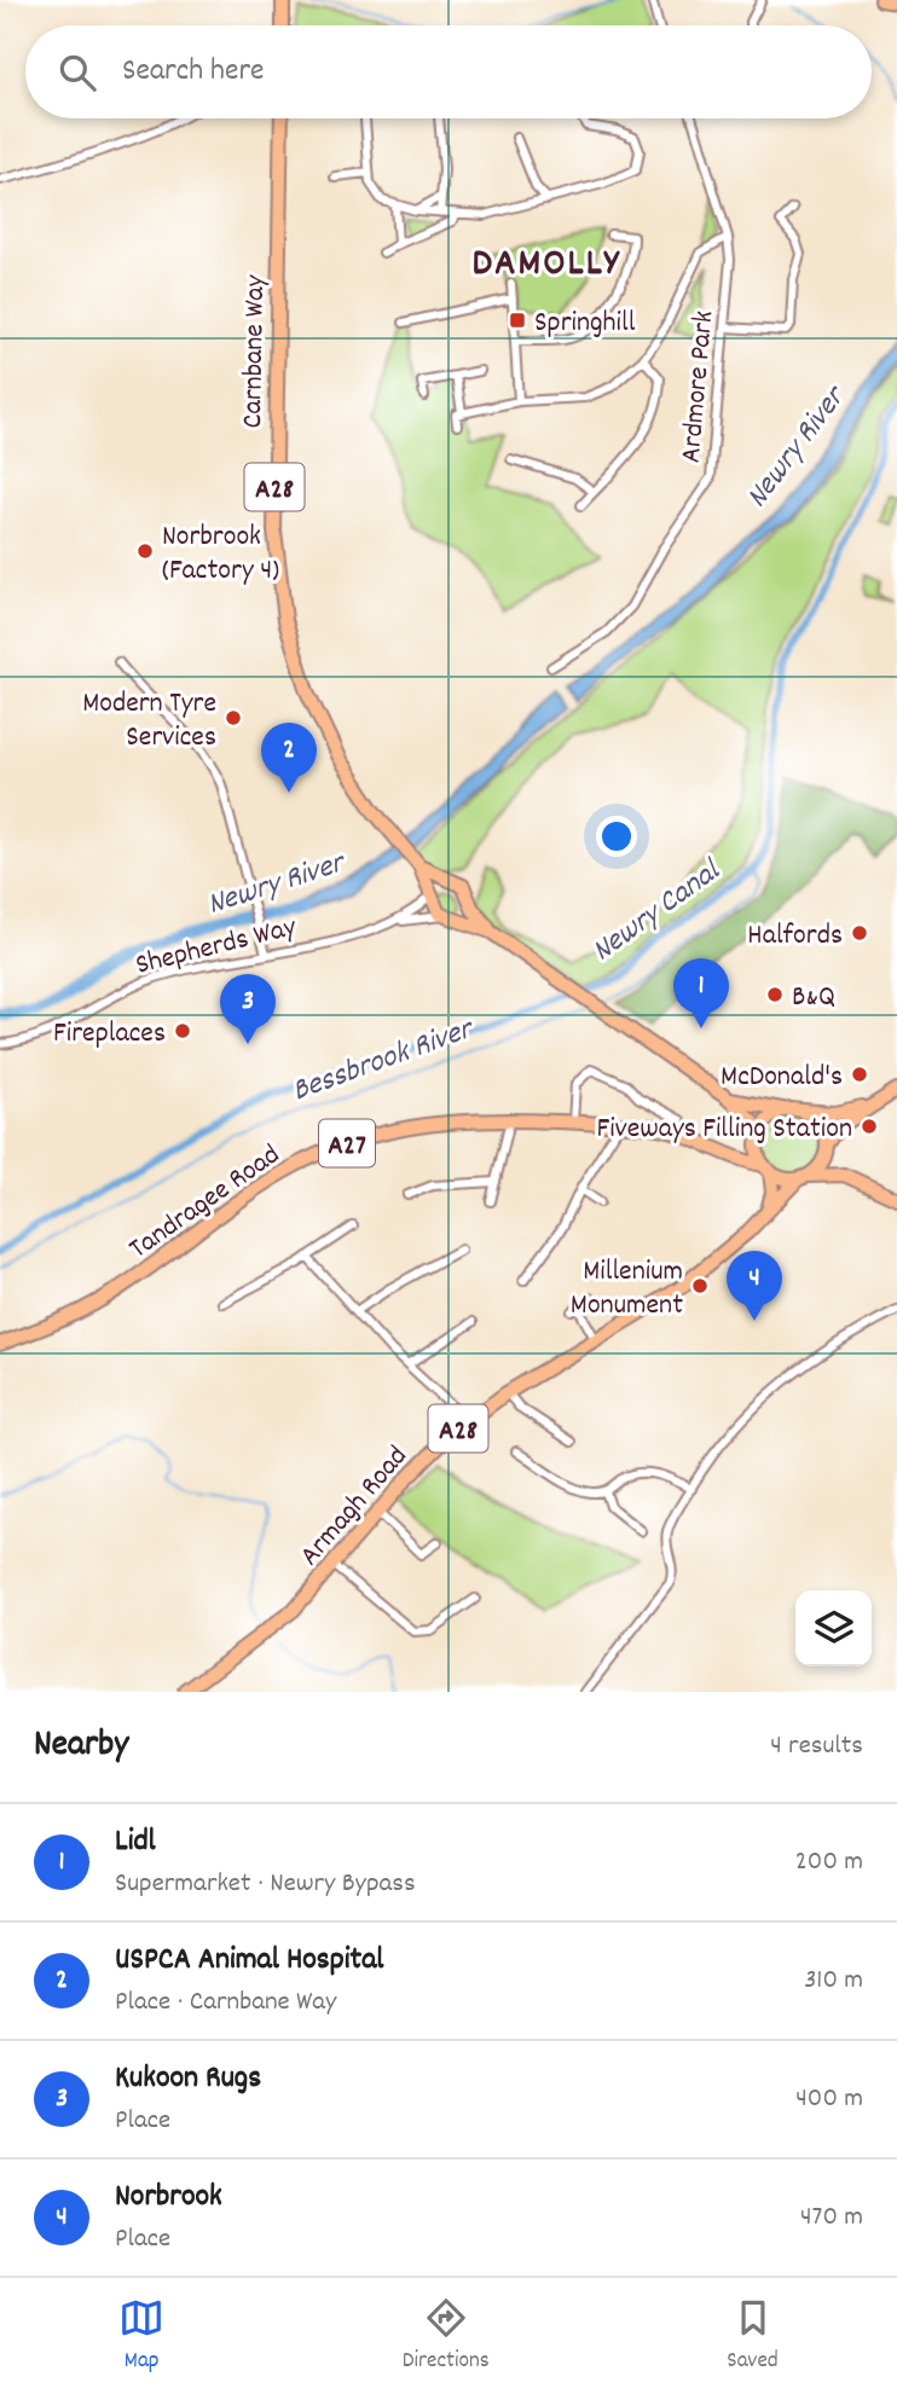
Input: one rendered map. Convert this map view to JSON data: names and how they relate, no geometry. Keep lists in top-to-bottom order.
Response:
{
  "streets": {
    "main road": [
      "Carnbane Way",
      "A28",
      "A27",
      "Tandragee Road",
      "Armagh Road"
    ],
    "street": ["Ardmore Park", "Shepherds Way"]
  },
  "crossings": [
    ["A28", "Tandragee Road"],
    ["A28", "Armagh Road"],
    ["Tandragee Road", "Armagh Road"]
  ],
  "districts": ["DAMOLLY"],
  "water": ["Newry River", "Newry Canal", "Bessbrook River"],
  "places": {
    "transit": ["Springhill"],
    "other": [
      "Norbrook (Factory 4)",
      "Modern Tyre Services",
      "Halfords",
      "B&Q",
      "Fireplaces",
      "McDonald's",
      "Fiveways Filling Station",
      "Millenium Monument"
    ]
  },
  "page": {
    "search": "Search here",
    "pins": [
      "2",
      "1",
      "3",
      "4"
    ],
    "heading": ["Nearby", "4 results"],
    "list": [
      {
        "mark": "1",
        "name": "Lidl",
        "note": "Supermarket · Newry Bypass",
        "value": "200 m"
      },
      {
        "mark": "2",
        "name": "USPCA Animal Hospital",
        "note": "Place · Carnbane Way",
        "value": "310 m"
      },
      {
        "mark": "3",
        "name": "Kukoon Rugs",
        "note": "Place",
        "value": "400 m"
      },
      {
        "mark": "4",
        "name": "Norbrook",
        "note": "Place",
        "value": "470 m"
      }
    ],
    "nav": ["Map", "Directions", "Saved"]
  }
}
